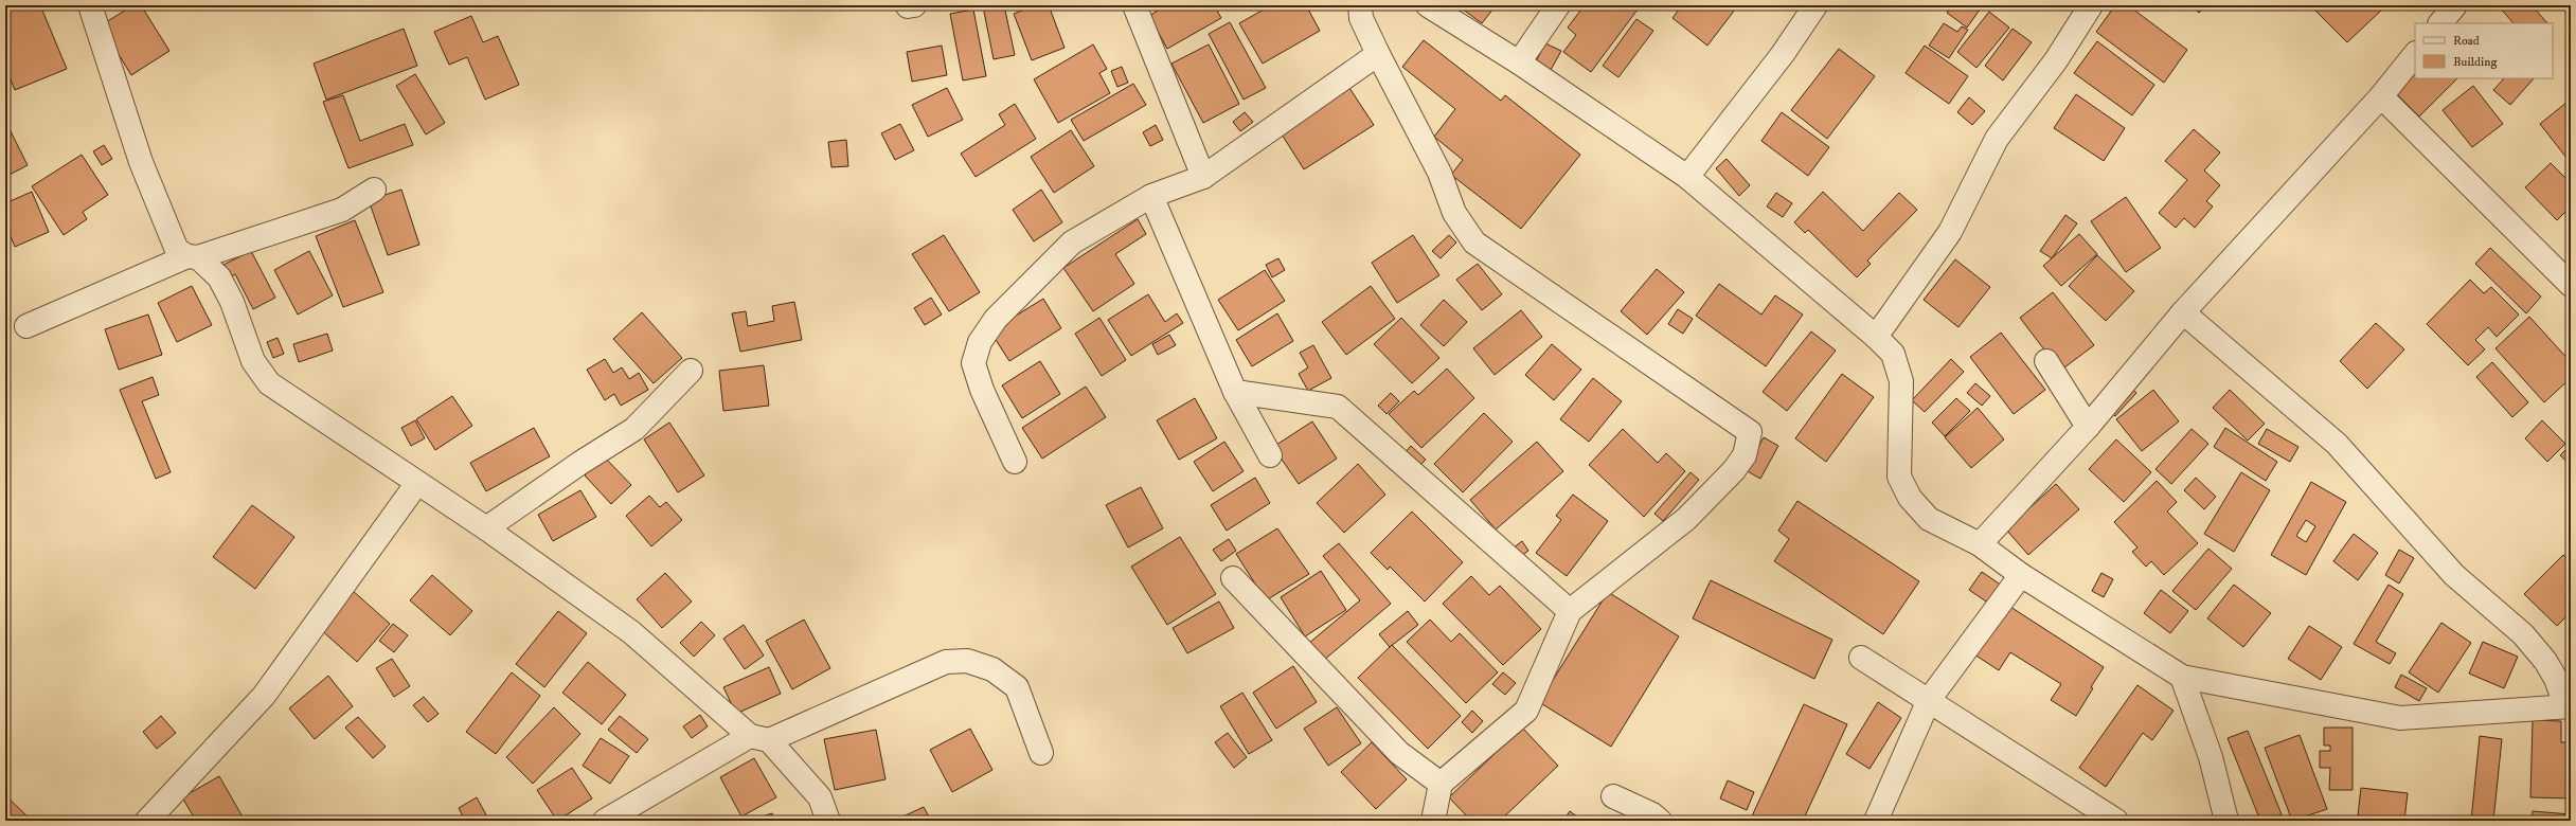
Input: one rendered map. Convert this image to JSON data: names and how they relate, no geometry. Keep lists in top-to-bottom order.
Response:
{
  "legend": ["Road", "Building"]
}
